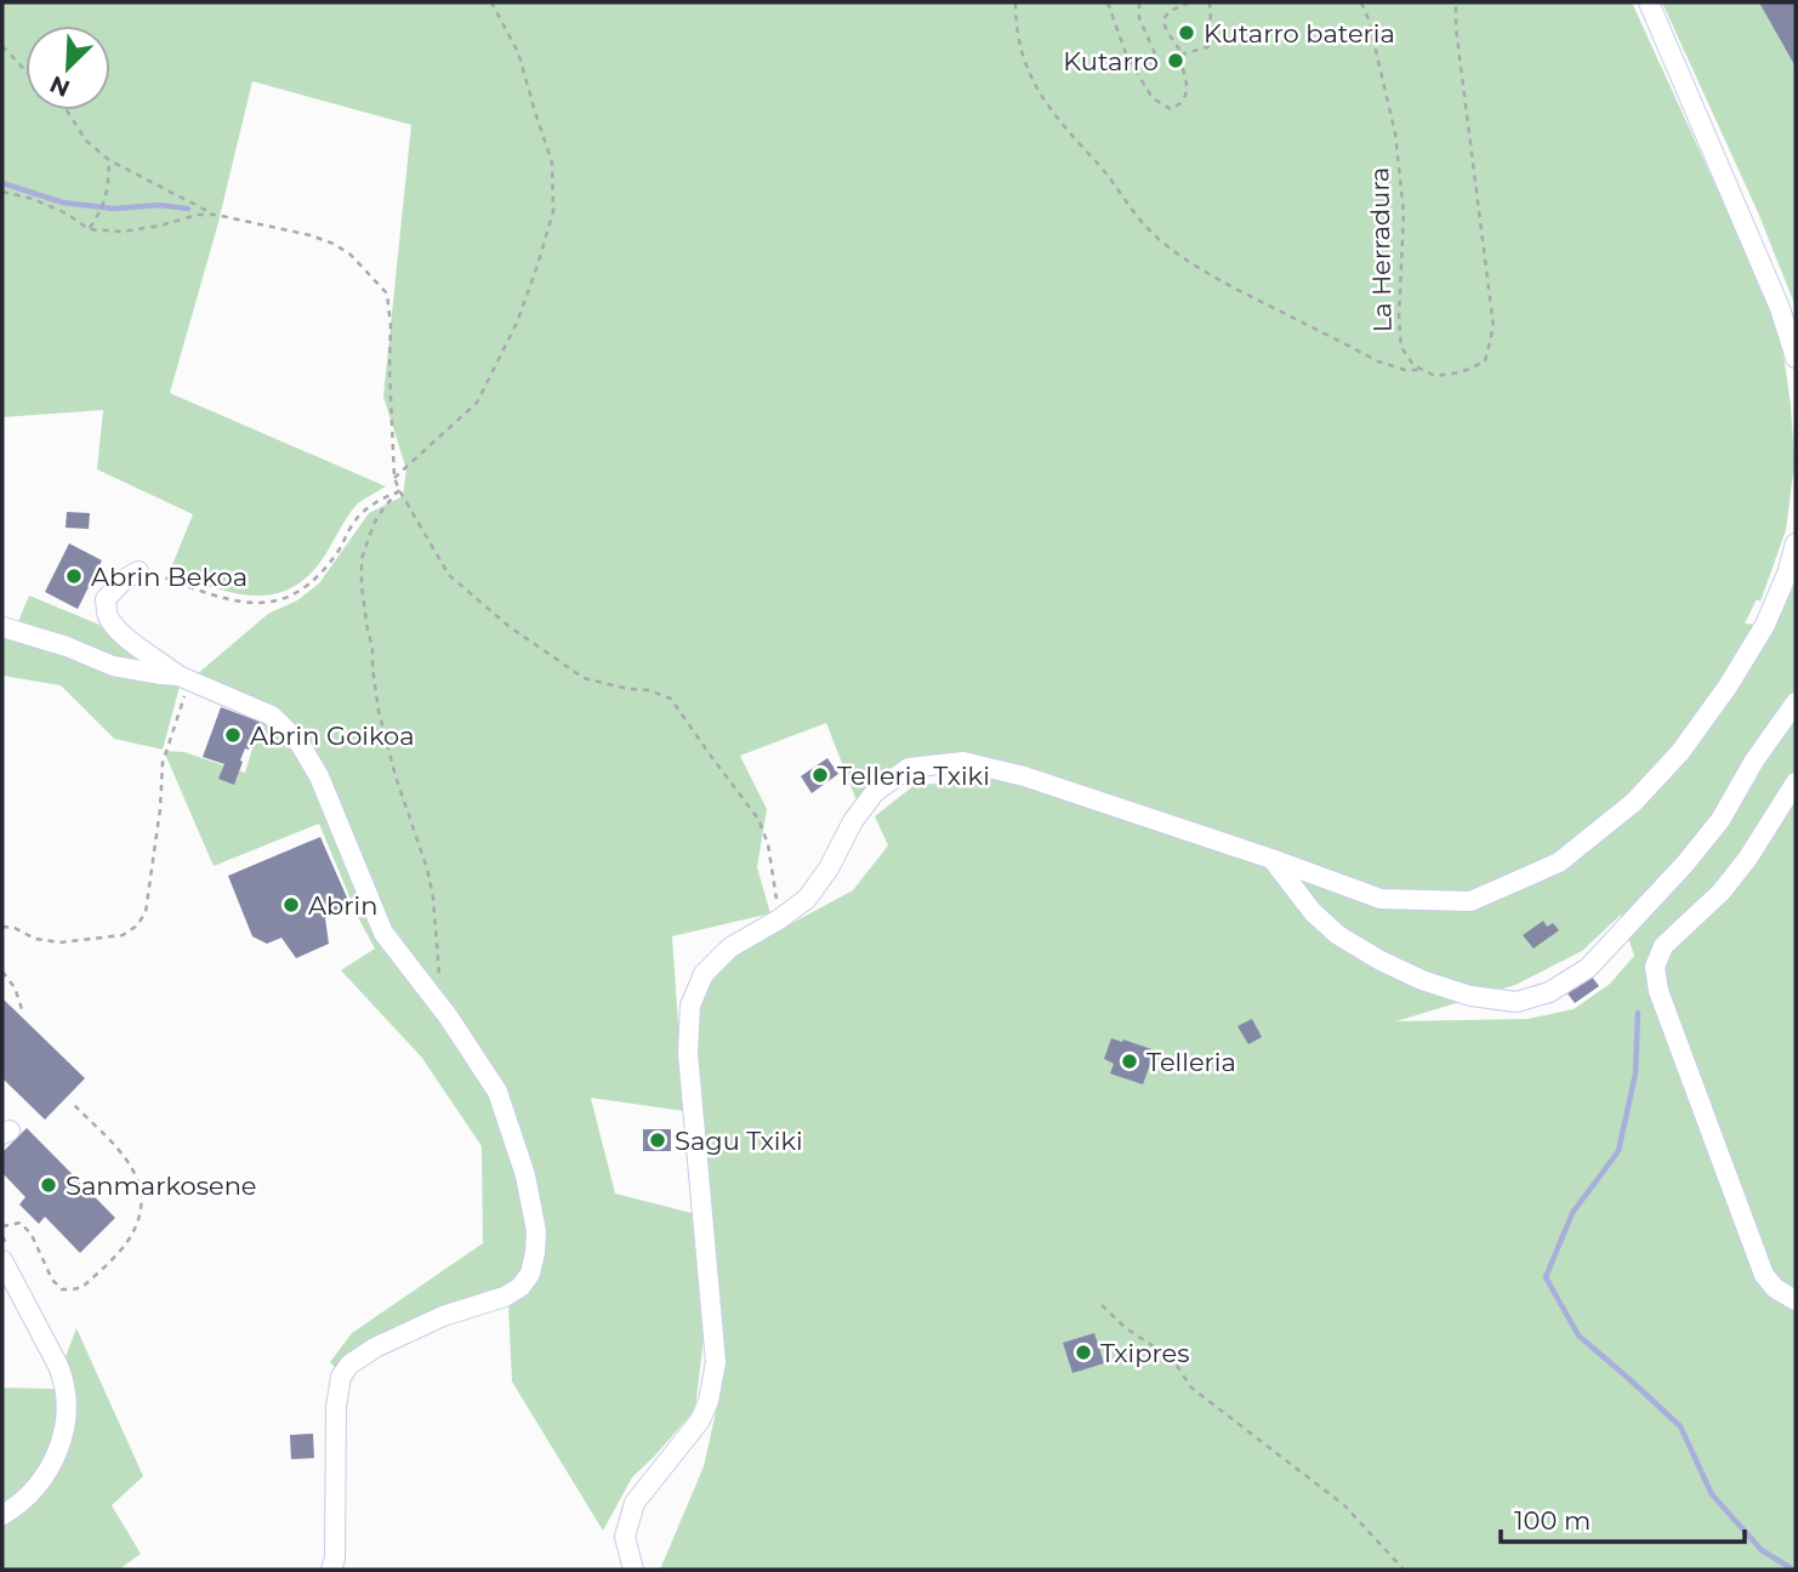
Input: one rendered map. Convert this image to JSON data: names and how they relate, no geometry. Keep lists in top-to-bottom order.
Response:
{
  "streets": {
    "path": ["La Herradura"]
  },
  "places": [
    "Kutarro bateria",
    "Kutarro",
    "Abrin Bekoa",
    "Abrin Goikoa",
    "Telleria Txiki",
    "Abrin",
    "Telleria",
    "Sagu Txiki",
    "Sanmarkosene",
    "Txipres"
  ],
  "scale_bar": "100 m",
  "north": "bottom left"
}
